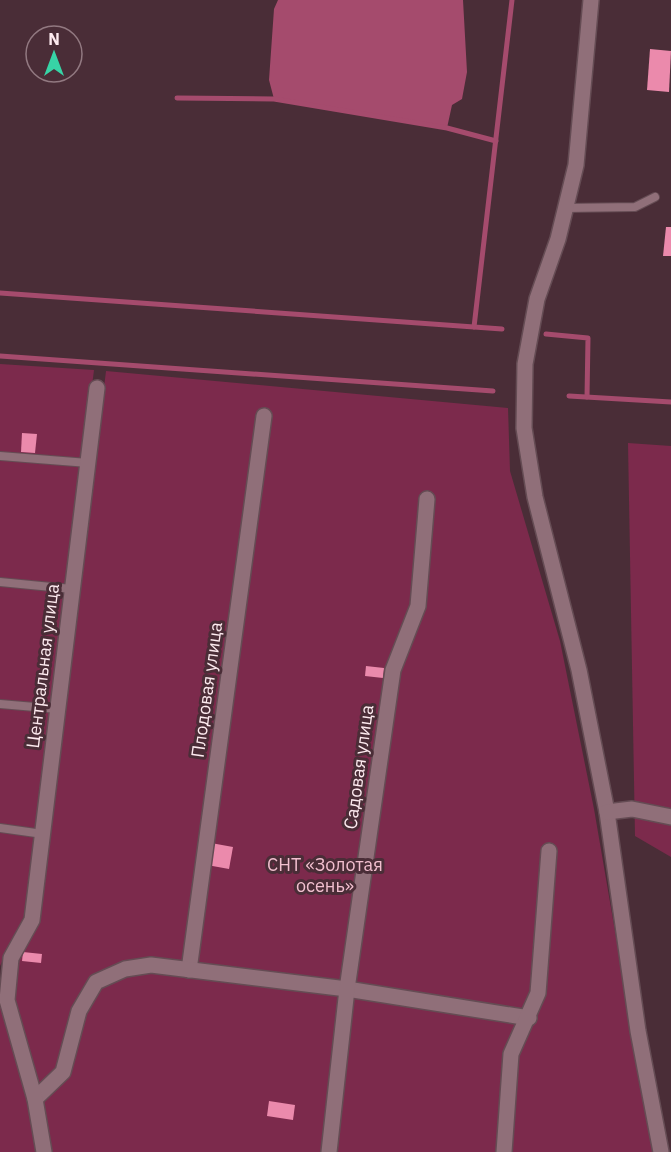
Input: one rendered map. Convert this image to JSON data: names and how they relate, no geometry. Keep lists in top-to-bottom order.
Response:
{
  "streets": {
    "street": ["Центральная улица", "Плодовая улица", "Садовая улица"]
  },
  "parks": ["СНТ «Золотая осень»"],
  "north": "top"
}
